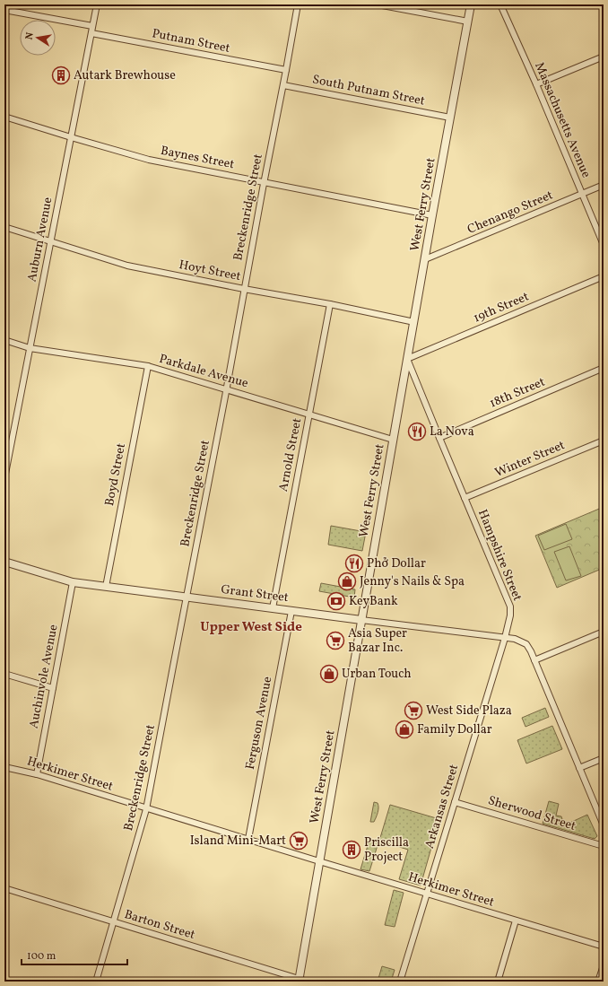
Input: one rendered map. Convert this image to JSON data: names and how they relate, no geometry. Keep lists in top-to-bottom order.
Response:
{
  "streets": {
    "street": [
      "Putnam Street",
      "South Putnam Street",
      "Massachusetts Avenue",
      "Baynes Street",
      "West Ferry Street",
      "Breckenridge Street",
      "Chenango Street",
      "Auburn Avenue",
      "Hoyt Street",
      "19th Street",
      "Parkdale Avenue",
      "18th Street",
      "Arnold Street",
      "Winter Street",
      "Boyd Street",
      "Hampshire Street",
      "Grant Street",
      "Auchinvole Avenue",
      "Ferguson Avenue",
      "Herkimer Street",
      "Arkansas Street",
      "Sherwood Street",
      "Barton Street"
    ]
  },
  "crossings": [
    ["Putnam Street", "Breckenridge Street"],
    ["Putnam Street", "Auburn Avenue"],
    ["South Putnam Street", "West Ferry Street"],
    ["South Putnam Street", "Breckenridge Street"],
    ["Massachusetts Avenue", "Chenango Street"],
    ["Baynes Street", "West Ferry Street"],
    ["Baynes Street", "Breckenridge Street"],
    ["Baynes Street", "Auburn Avenue"],
    ["West Ferry Street", "Chenango Street"],
    ["West Ferry Street", "Hoyt Street"],
    ["West Ferry Street", "19th Street"],
    ["West Ferry Street", "Parkdale Avenue"],
    ["West Ferry Street", "Hampshire Street"],
    ["West Ferry Street", "Grant Street"],
    ["West Ferry Street", "Herkimer Street"],
    ["West Ferry Street", "Barton Street"],
    ["Breckenridge Street", "Hoyt Street"],
    ["Breckenridge Street", "Parkdale Avenue"],
    ["Breckenridge Street", "Grant Street"],
    ["Breckenridge Street", "Herkimer Street"],
    ["Breckenridge Street", "Barton Street"],
    ["Auburn Avenue", "Hoyt Street"],
    ["Auburn Avenue", "Parkdale Avenue"],
    ["Hoyt Street", "Arnold Street"],
    ["19th Street", "Hampshire Street"],
    ["Parkdale Avenue", "Arnold Street"],
    ["Parkdale Avenue", "Boyd Street"],
    ["18th Street", "Hampshire Street"],
    ["Arnold Street", "Grant Street"],
    ["Winter Street", "Hampshire Street"],
    ["Boyd Street", "Grant Street"],
    ["Hampshire Street", "Grant Street"],
    ["Hampshire Street", "Arkansas Street"],
    ["Grant Street", "Auchinvole Avenue"],
    ["Grant Street", "Ferguson Avenue"],
    ["Grant Street", "Arkansas Street"],
    ["Auchinvole Avenue", "Herkimer Street"],
    ["Ferguson Avenue", "Herkimer Street"],
    ["Herkimer Street", "Arkansas Street"],
    ["Arkansas Street", "Sherwood Street"]
  ],
  "districts": ["Upper West Side"],
  "places": {
    "building": ["Autark Brewhouse", "Priscilla Project"],
    "restaurant": ["La Nova", "Phở Dollar"],
    "shop": ["Jenny's Nails & Spa", "Urban Touch", "Family Dollar"],
    "bank": ["KeyBank"],
    "supermarket": ["Asia Super Bazar Inc.", "West Side Plaza", "Island Mini-Mart"]
  },
  "scale_bar": "100 m",
  "north": "left"
}
